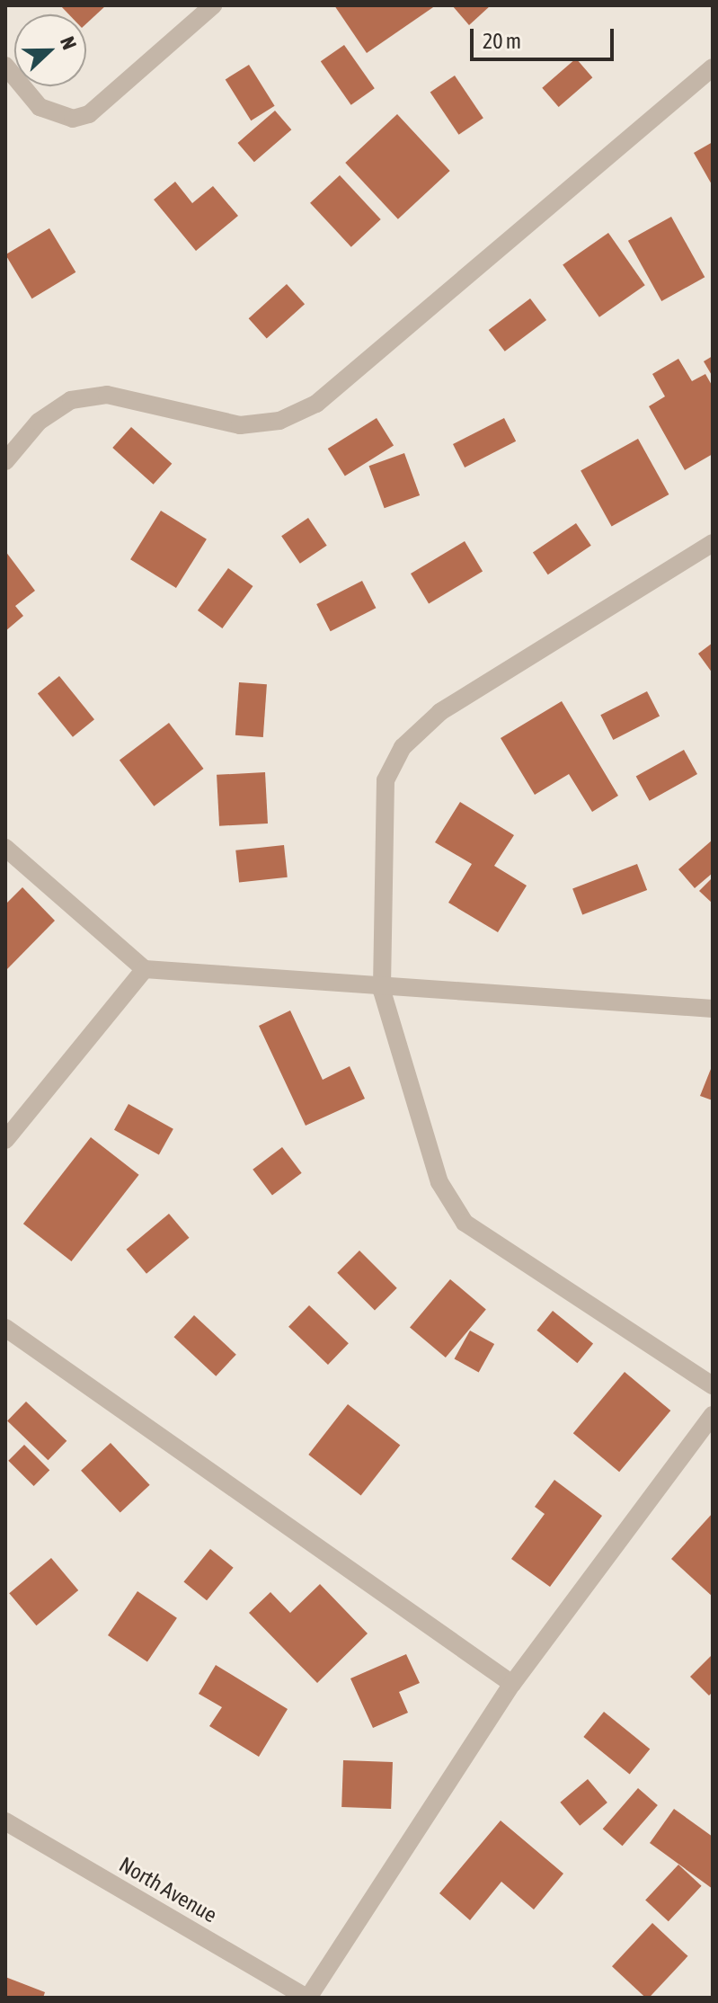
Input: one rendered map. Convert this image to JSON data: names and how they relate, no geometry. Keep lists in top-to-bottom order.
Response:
{
  "streets": {
    "street": ["North Avenue"]
  },
  "scale_bar": "20 m",
  "north": "right"
}
